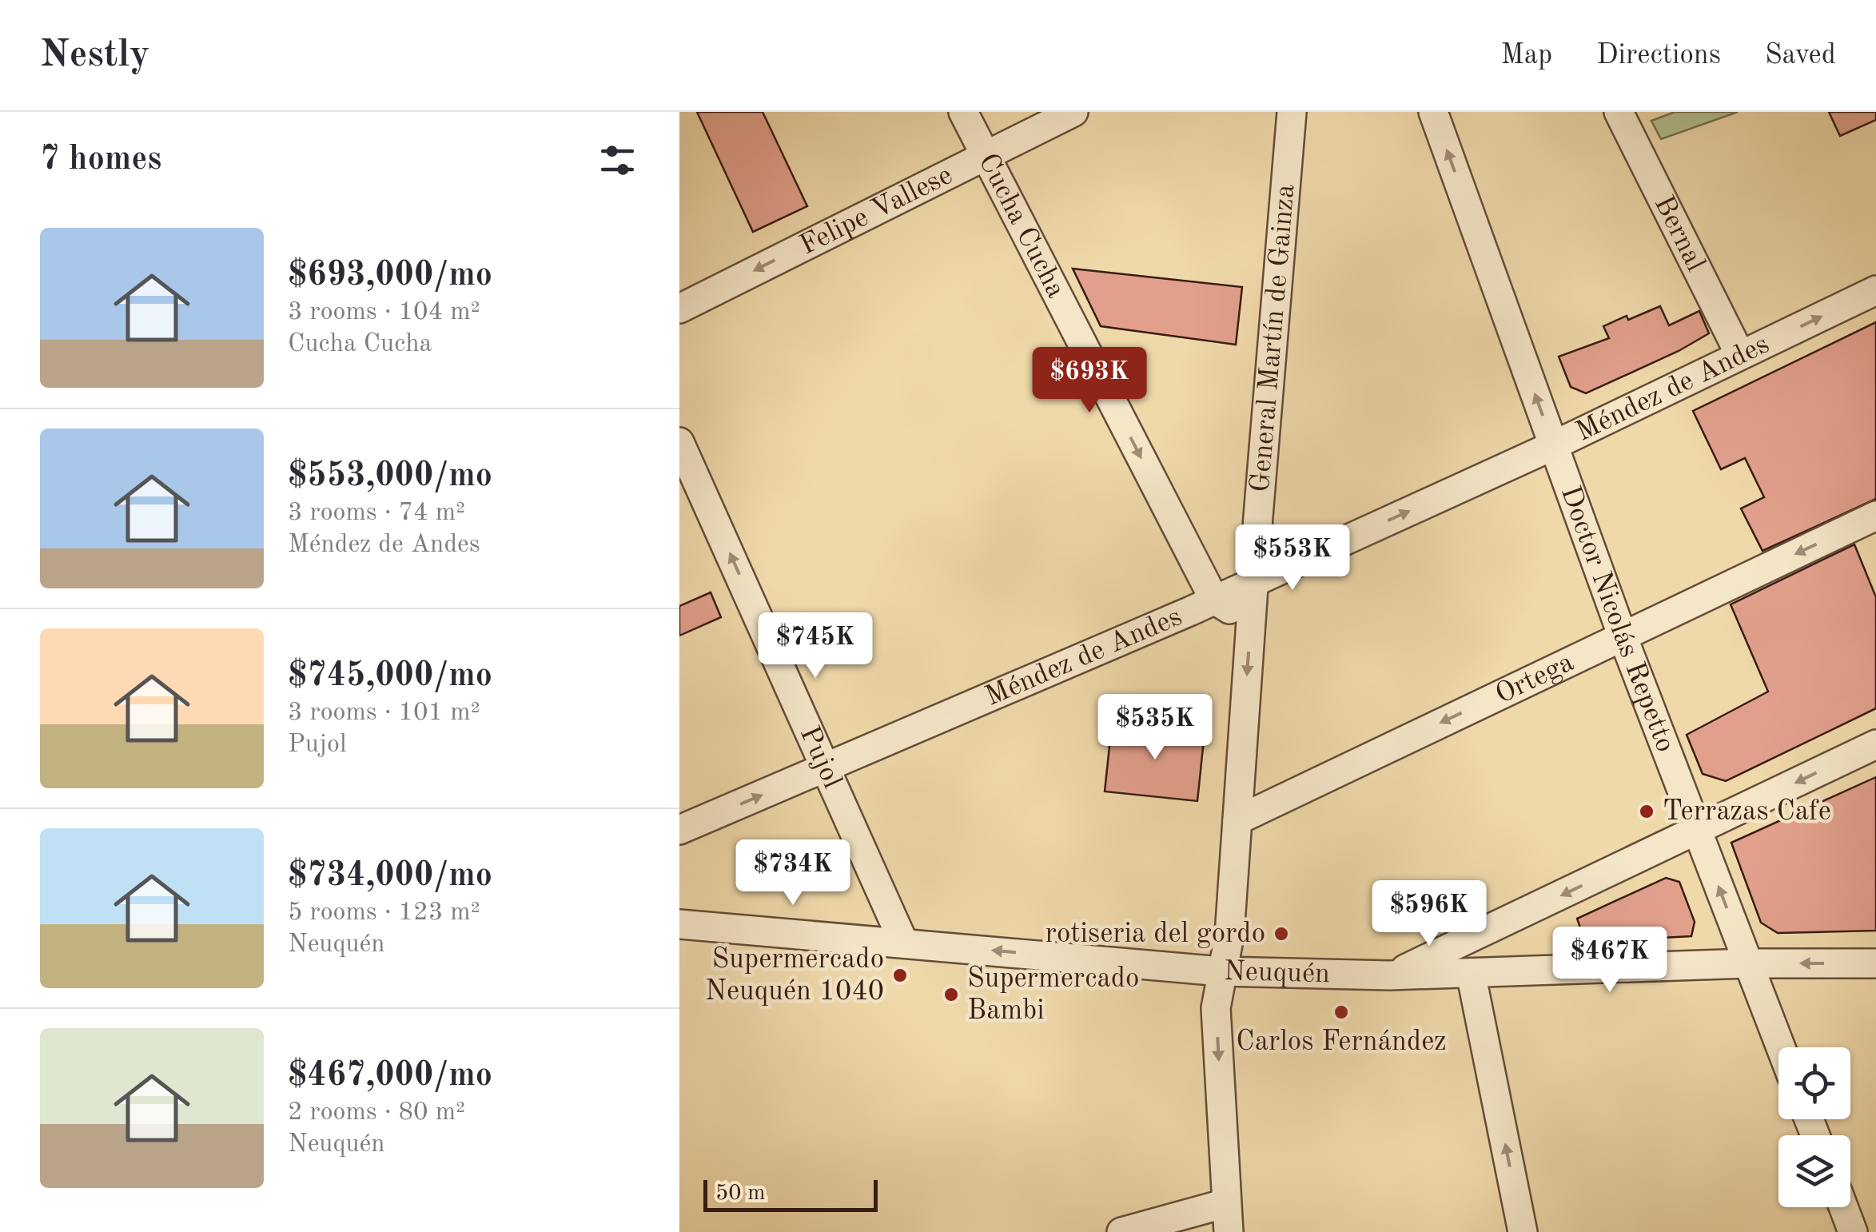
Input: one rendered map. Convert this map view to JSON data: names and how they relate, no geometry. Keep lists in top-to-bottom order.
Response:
{
  "streets": {
    "street": [
      "Felipe Vallese",
      "Cucha Cucha",
      "Bernal",
      "General Martín de Gainza",
      "Méndez de Andes",
      "Doctor Nicolás Repetto",
      "Ortega",
      "Pujol",
      "Neuquén"
    ]
  },
  "crossings": [
    ["Felipe Vallese", "Cucha Cucha"],
    ["Cucha Cucha", "General Martín de Gainza"],
    ["Cucha Cucha", "Méndez de Andes"],
    ["Bernal", "Méndez de Andes"],
    ["General Martín de Gainza", "Méndez de Andes"],
    ["General Martín de Gainza", "Ortega"],
    ["General Martín de Gainza", "Neuquén"],
    ["Méndez de Andes", "Doctor Nicolás Repetto"],
    ["Méndez de Andes", "Pujol"],
    ["Doctor Nicolás Repetto", "Ortega"],
    ["Doctor Nicolás Repetto", "Neuquén"],
    ["Pujol", "Neuquén"]
  ],
  "one_way": [
    "Felipe Vallese",
    "Cucha Cucha",
    "General Martín de Gainza",
    "Méndez de Andes",
    "Doctor Nicolás Repetto",
    "Pujol",
    "Neuquén"
  ],
  "places": [
    "Terrazas Cafe",
    "rotiseria del gordo",
    "Supermercado Neuquén 1040",
    "Supermercado Bambi",
    "Carlos Fernández"
  ],
  "scale_bar": "50 m",
  "page": {
    "header": "Nestly",
    "nav": ["Map", "Directions", "Saved"],
    "heading": "7 homes",
    "list": [
      {
        "name": "$693,000/mo",
        "note": "3 rooms · 104 m² · Cucha Cucha"
      },
      {
        "name": "$553,000/mo",
        "note": "3 rooms · 74 m² · Méndez de Andes"
      },
      {
        "name": "$745,000/mo",
        "note": "3 rooms · 101 m² · Pujol"
      },
      {
        "name": "$734,000/mo",
        "note": "5 rooms · 123 m² · Neuquén"
      },
      {
        "name": "$467,000/mo",
        "note": "2 rooms · 80 m² · Neuquén"
      }
    ],
    "price": [
      "$693K",
      "$553K",
      "$745K",
      "$535K",
      "$734K",
      "$596K",
      "$467K"
    ],
    "scale": "50 m"
  }
}
